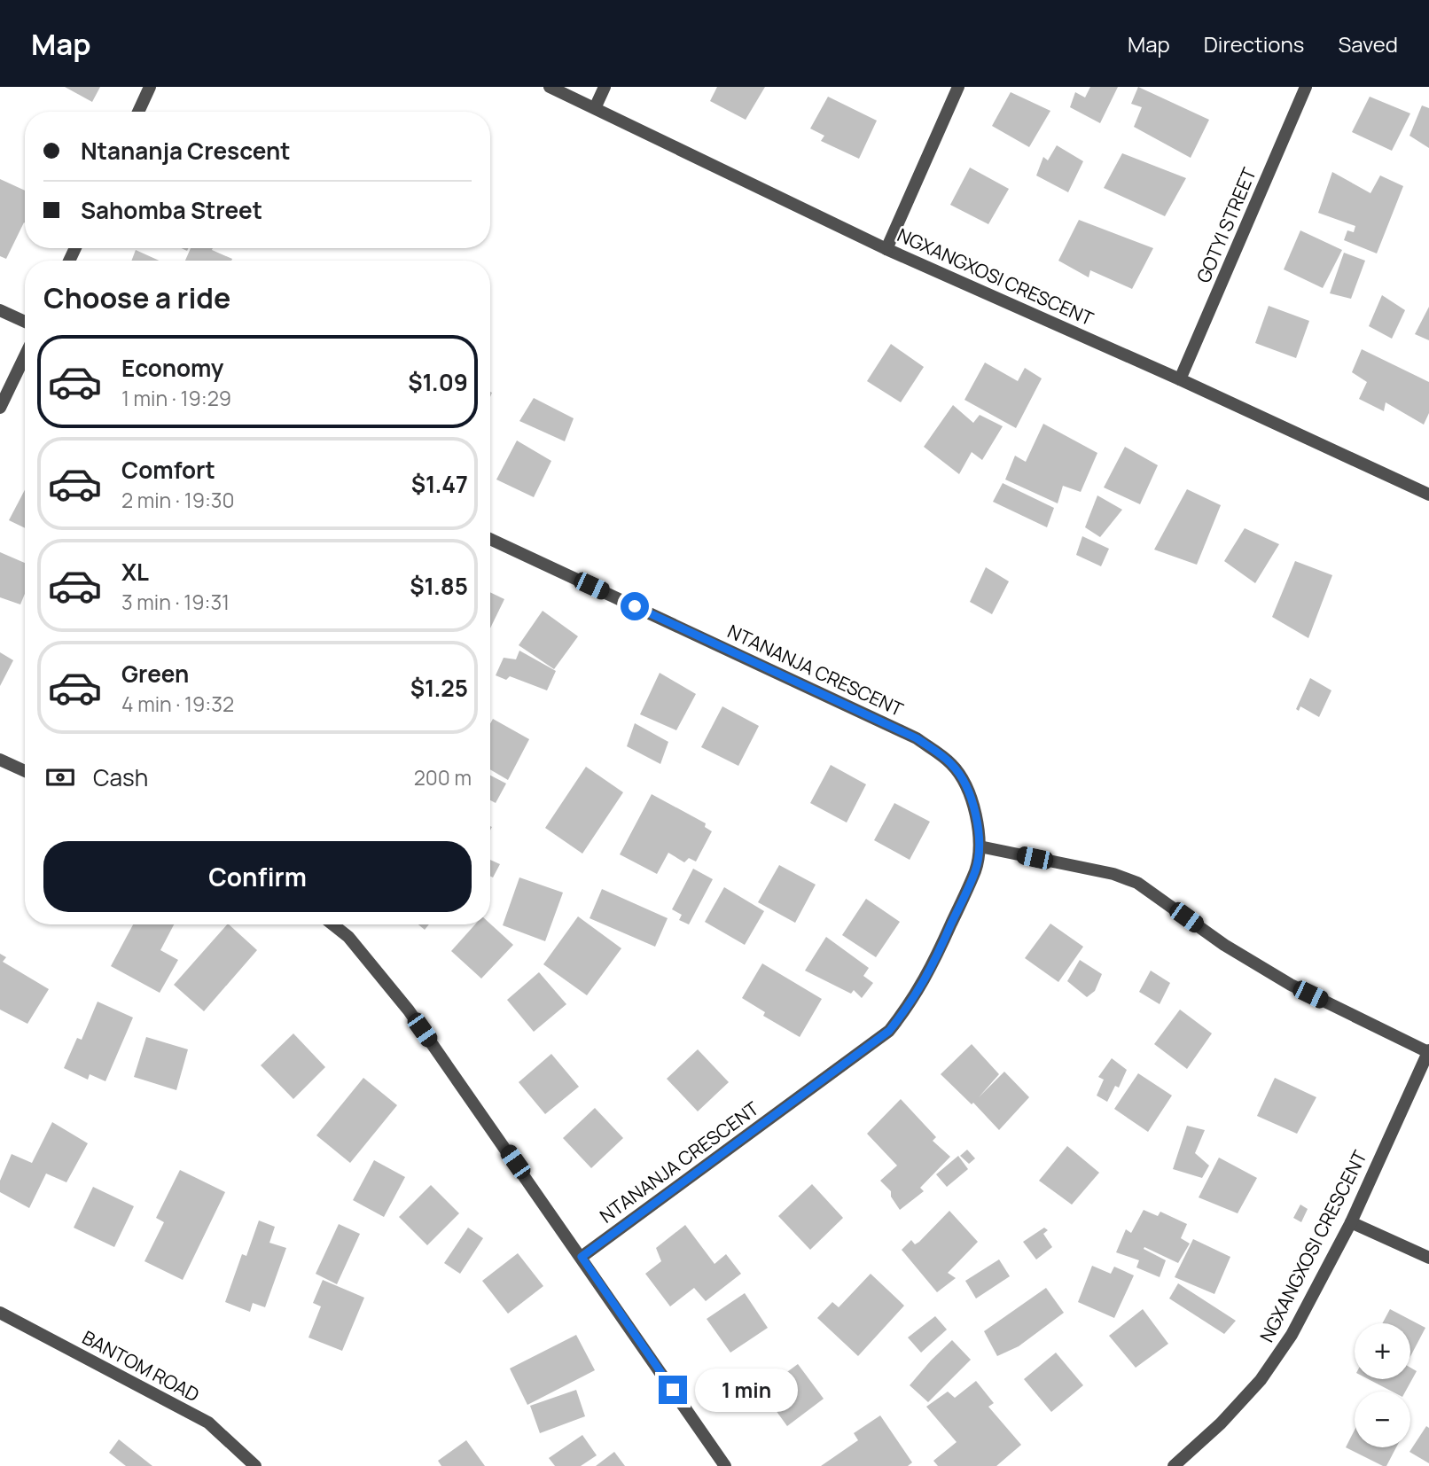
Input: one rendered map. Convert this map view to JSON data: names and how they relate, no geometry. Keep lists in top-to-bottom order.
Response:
{
  "streets": {
    "street": [
      "GOTYI STREET",
      "NGXANGXOSI CRESCENT",
      "NTANANJA CRESCENT",
      "BANTOM ROAD"
    ]
  },
  "crossings": [
    ["GOTYI STREET", "NGXANGXOSI CRESCENT"]
  ],
  "page": {
    "header": "Map",
    "nav": ["Map", "Directions", "Saved"],
    "banner": ["Ntananja Crescent", "Sahomba Street"],
    "heading": "Choose a ride",
    "list": [
      {
        "name": "Economy",
        "note": "1 min · 19:29",
        "value": "$1.09"
      },
      {
        "name": "Comfort",
        "note": "2 min · 19:30",
        "value": "$1.47"
      },
      {
        "name": "XL",
        "note": "3 min · 19:31",
        "value": "$1.85"
      },
      {
        "name": "Green",
        "note": "4 min · 19:32",
        "value": "$1.25"
      }
    ],
    "pay": ["Cash", "200 m"],
    "buttons": "Confirm",
    "map_buttons": ["+", "−"],
    "bubble": "1 min"
  }
}
